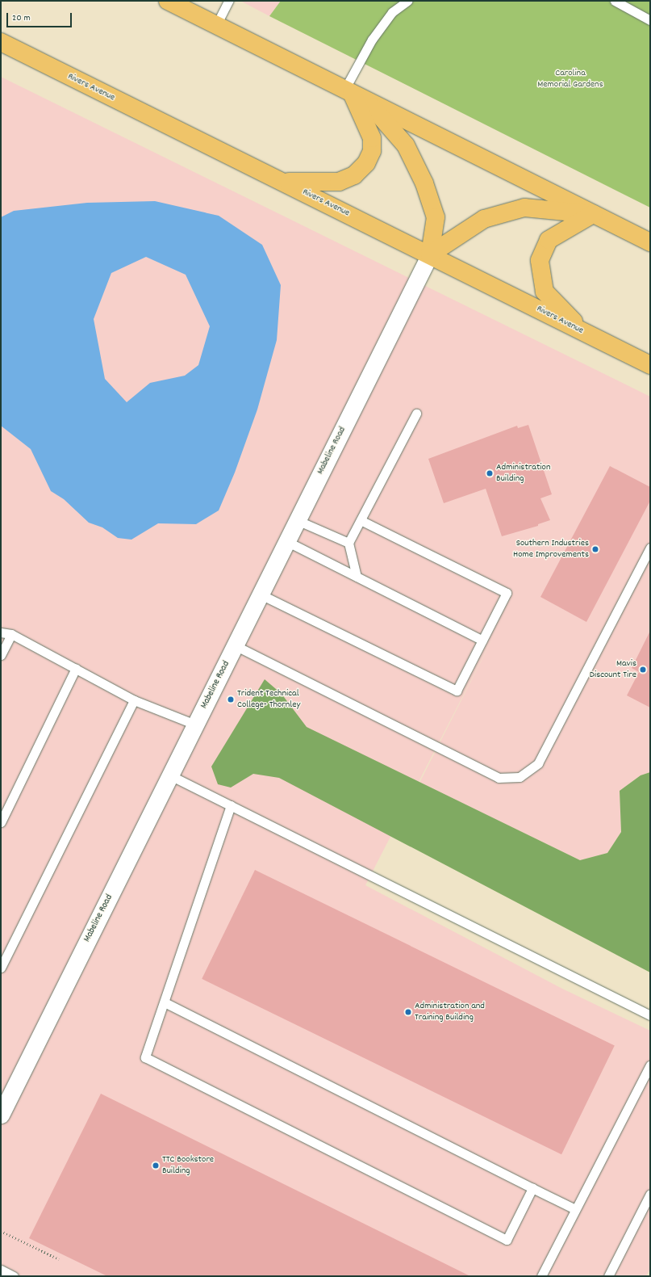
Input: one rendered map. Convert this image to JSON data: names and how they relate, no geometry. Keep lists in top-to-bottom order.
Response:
{
  "streets": {
    "main road": ["Rivers Avenue"],
    "street": ["Mabeline Road"]
  },
  "crossings": [
    ["Rivers Avenue", "Mabeline Road"]
  ],
  "parks": ["Carolina Memorial Gardens"],
  "places": [
    "Administration Building",
    "Southern Industries Home Improvements",
    "Mavis Discount Tire",
    "Trident Technical College- Thornley",
    "Administration and Training Building",
    "TTC Bookstore Building"
  ],
  "scale_bar": "20 m"
}
